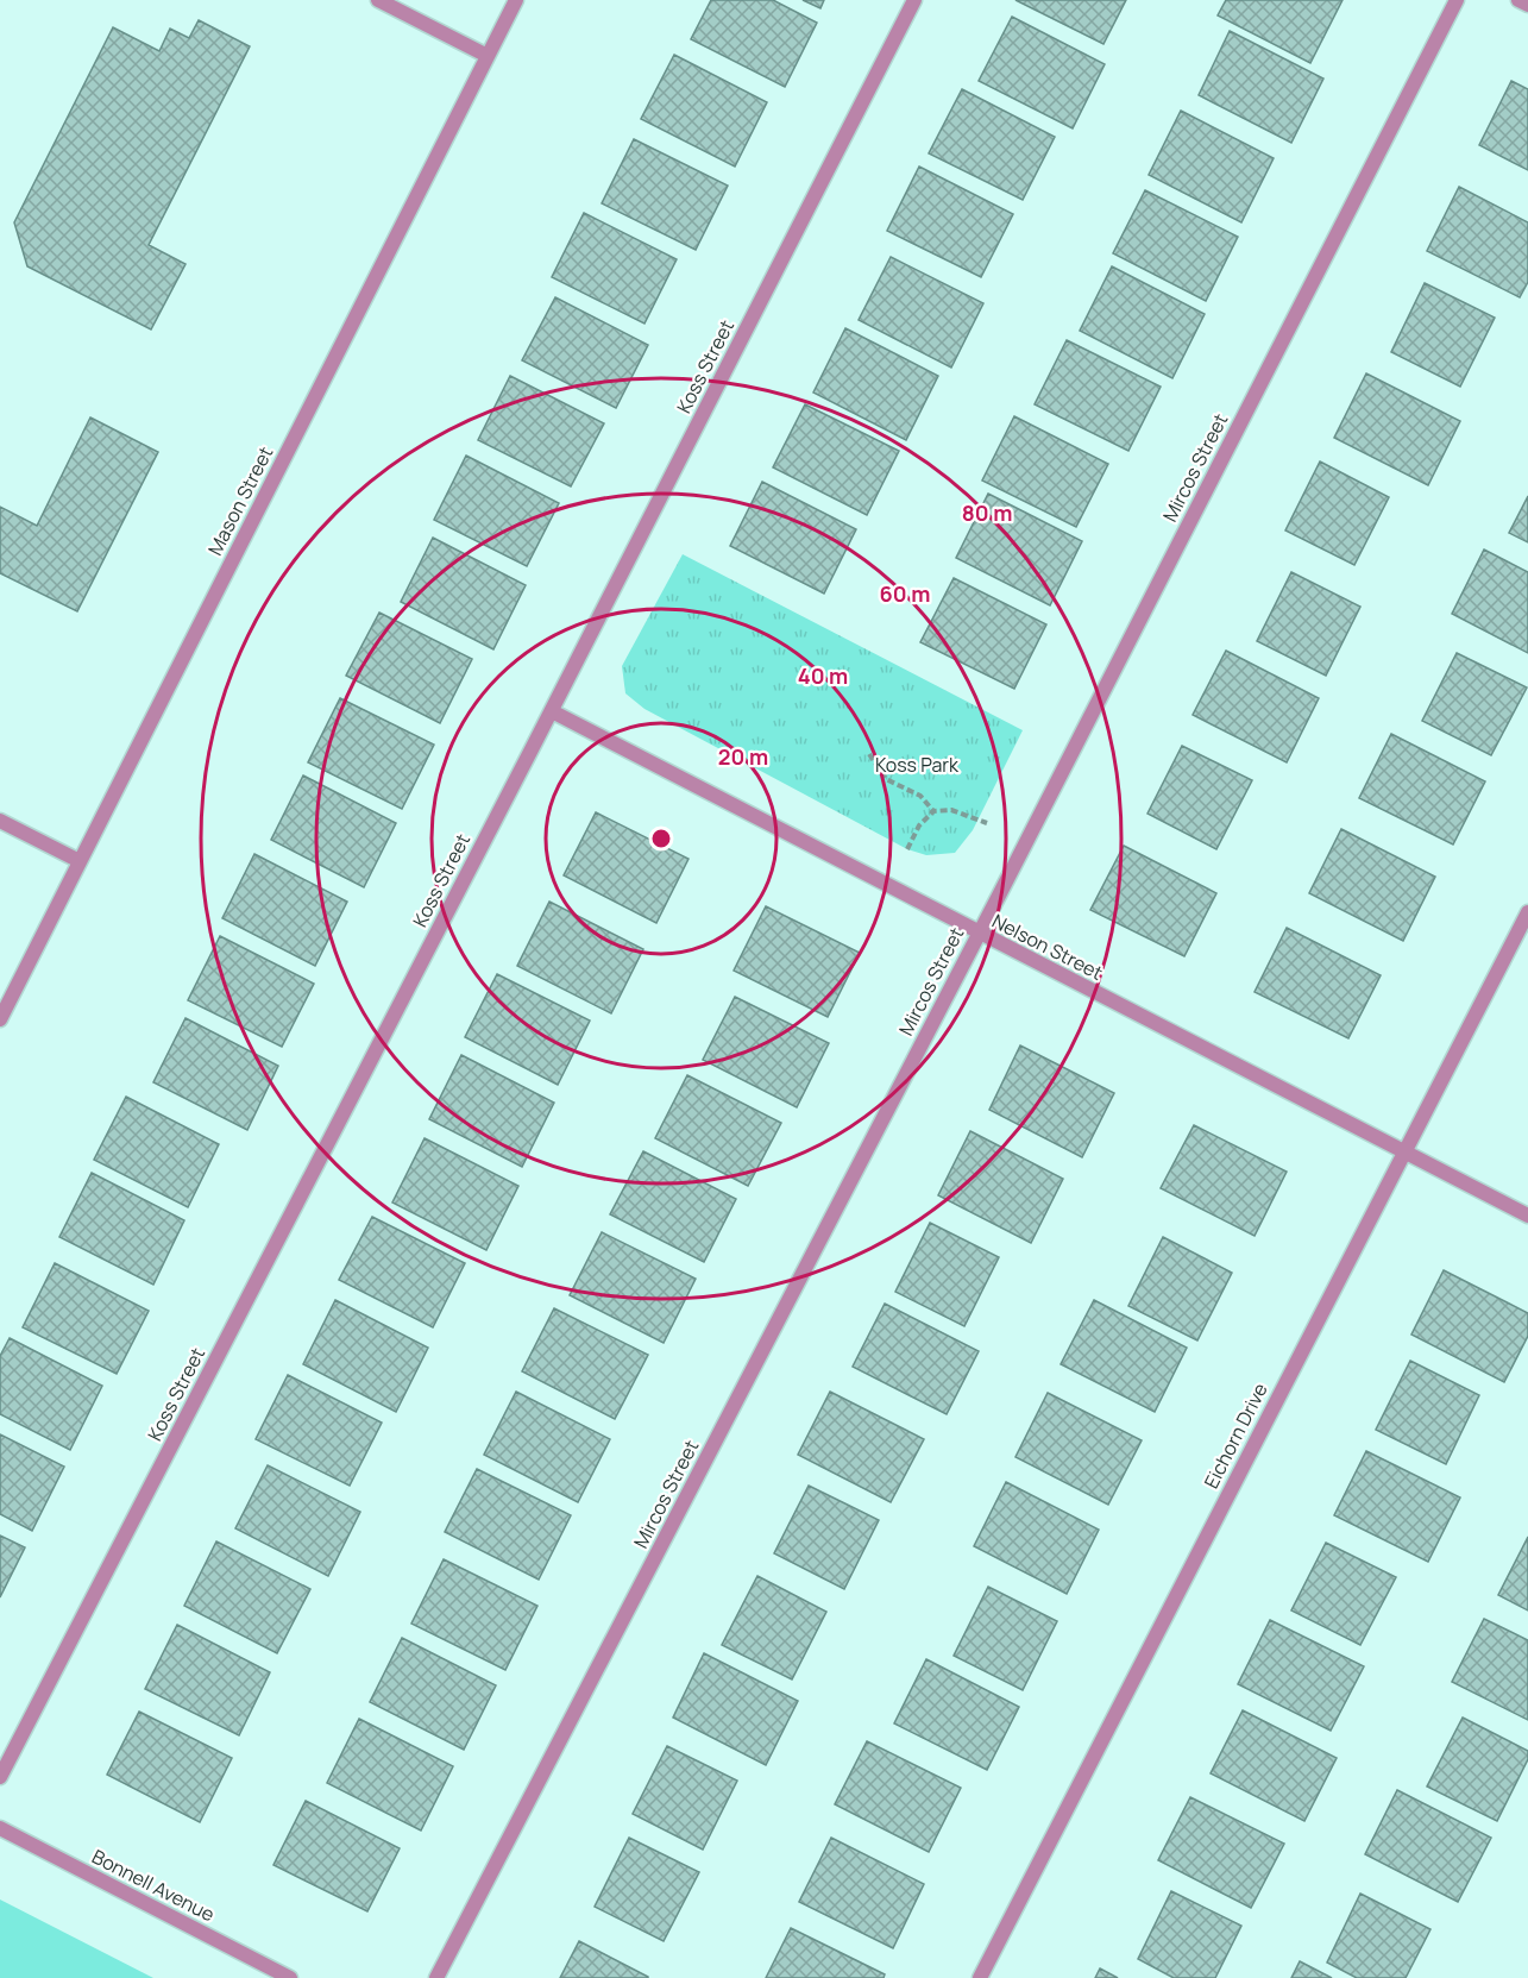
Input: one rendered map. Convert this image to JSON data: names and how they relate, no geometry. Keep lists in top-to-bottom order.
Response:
{
  "streets": {
    "street": [
      "Koss Street",
      "Mircos Street",
      "Mason Street",
      "Nelson Street",
      "Eichorn Drive",
      "Bonnell Avenue"
    ]
  },
  "crossings": [
    ["Koss Street", "Nelson Street"],
    ["Mircos Street", "Nelson Street"],
    ["Nelson Street", "Eichorn Drive"]
  ],
  "parks": ["Koss Park"],
  "rings": [
    "80 m",
    "60 m",
    "40 m",
    "20 m"
  ]
}
